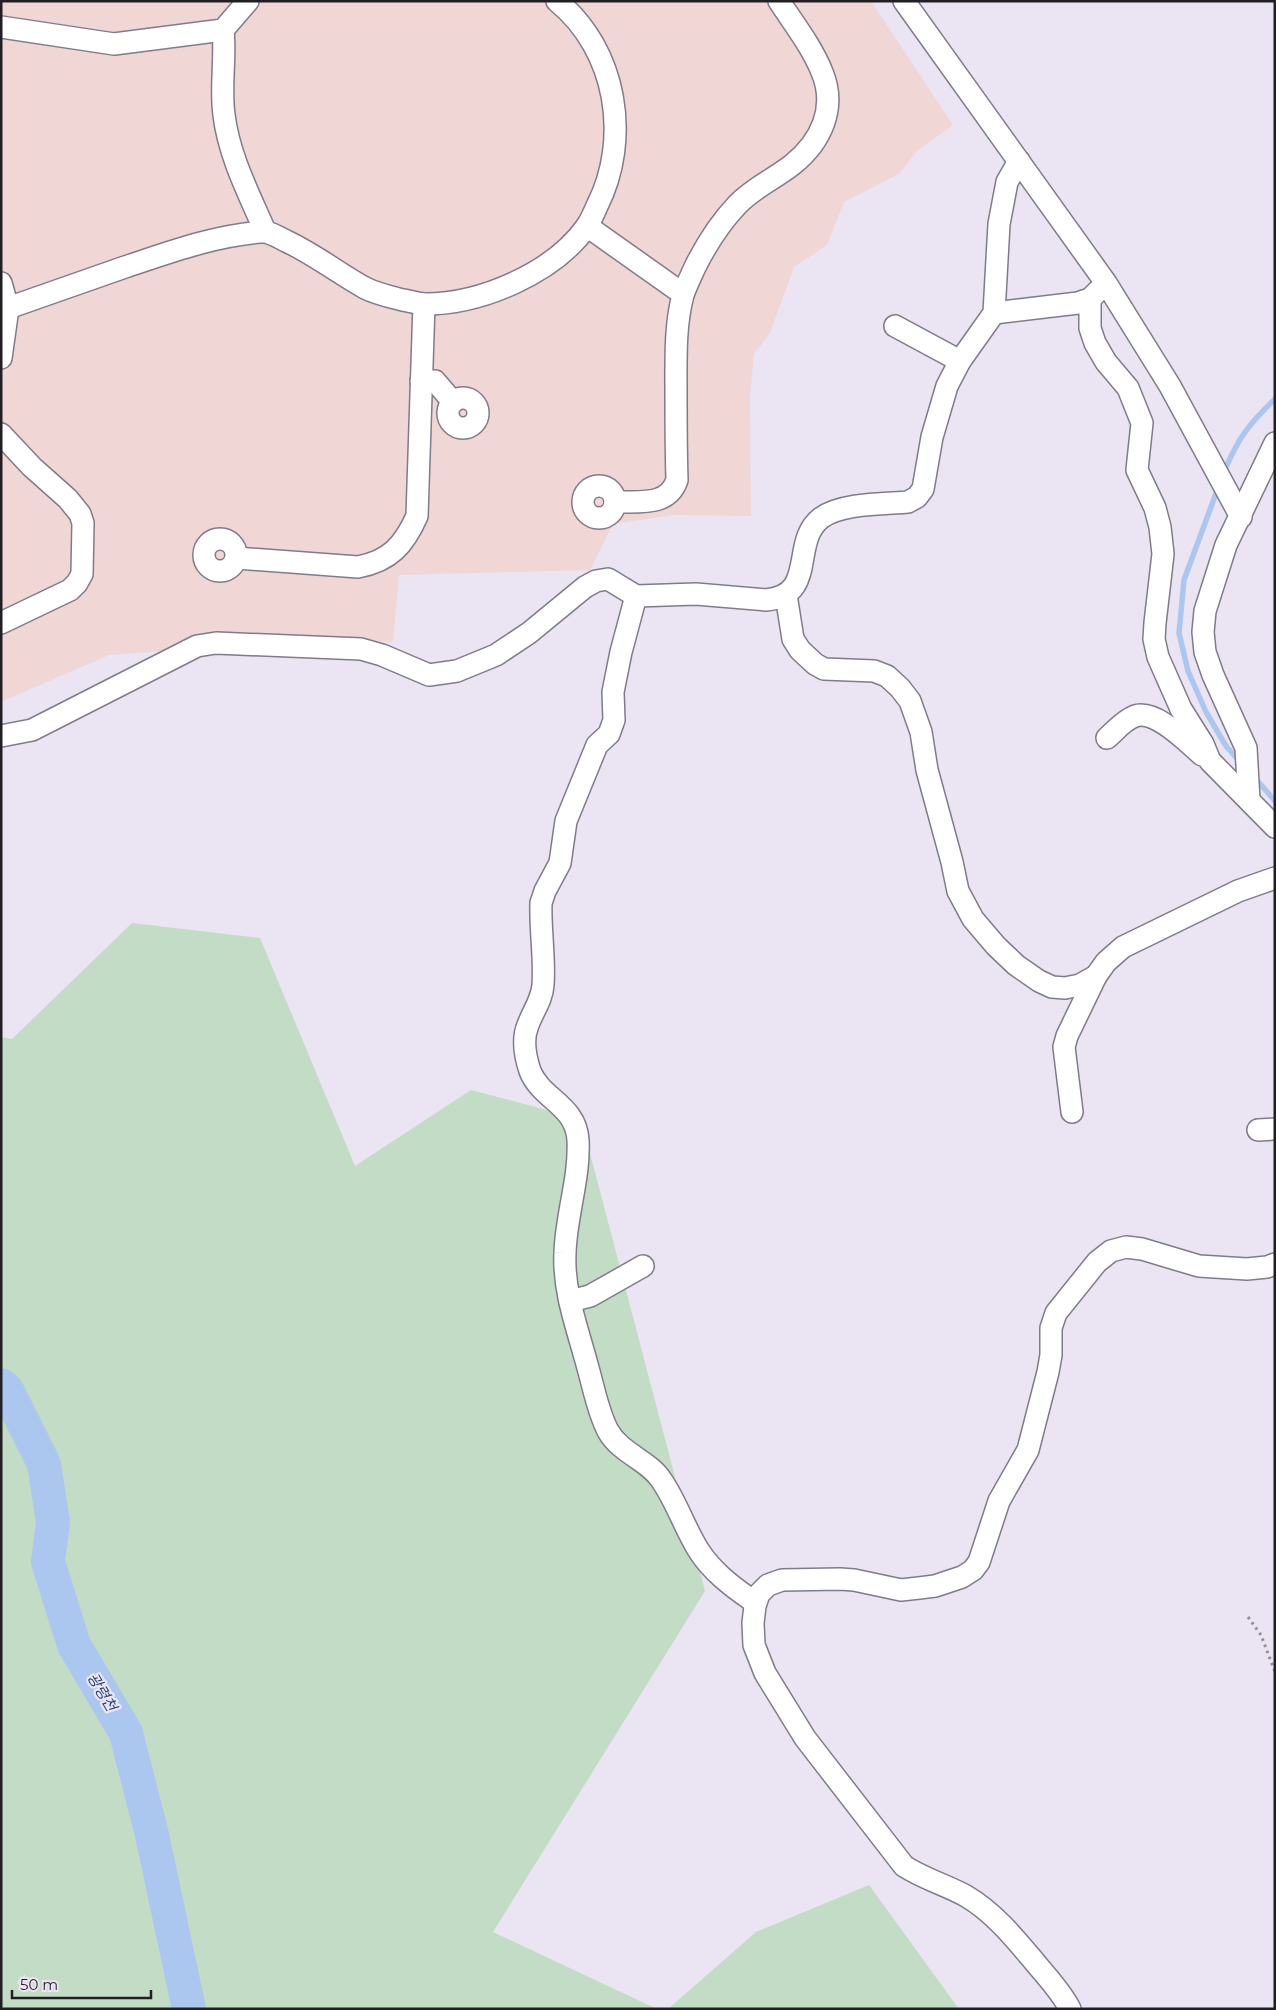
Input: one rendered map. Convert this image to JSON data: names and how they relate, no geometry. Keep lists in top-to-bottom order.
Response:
{
  "water": ["광령천"],
  "scale_bar": "50 m"
}
